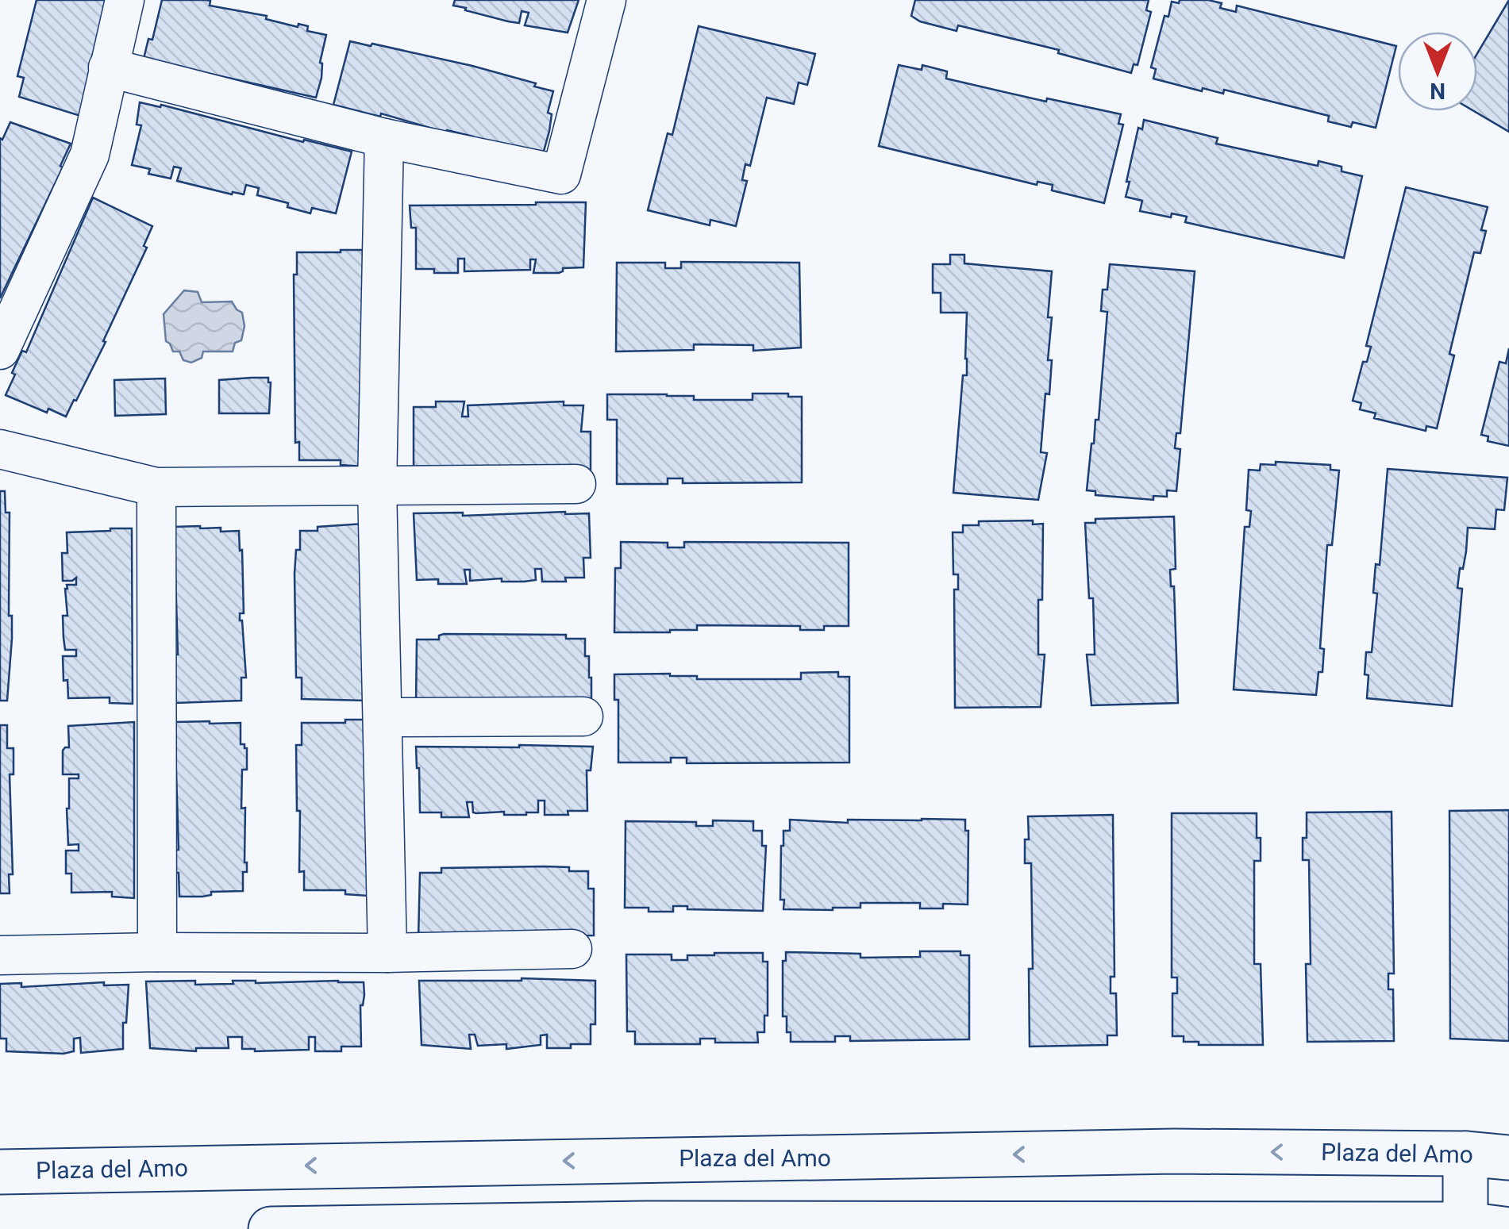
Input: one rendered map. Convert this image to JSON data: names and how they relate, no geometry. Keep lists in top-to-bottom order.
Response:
{
  "streets": {
    "main road": ["Plaza del Amo"]
  },
  "north": "bottom"
}
